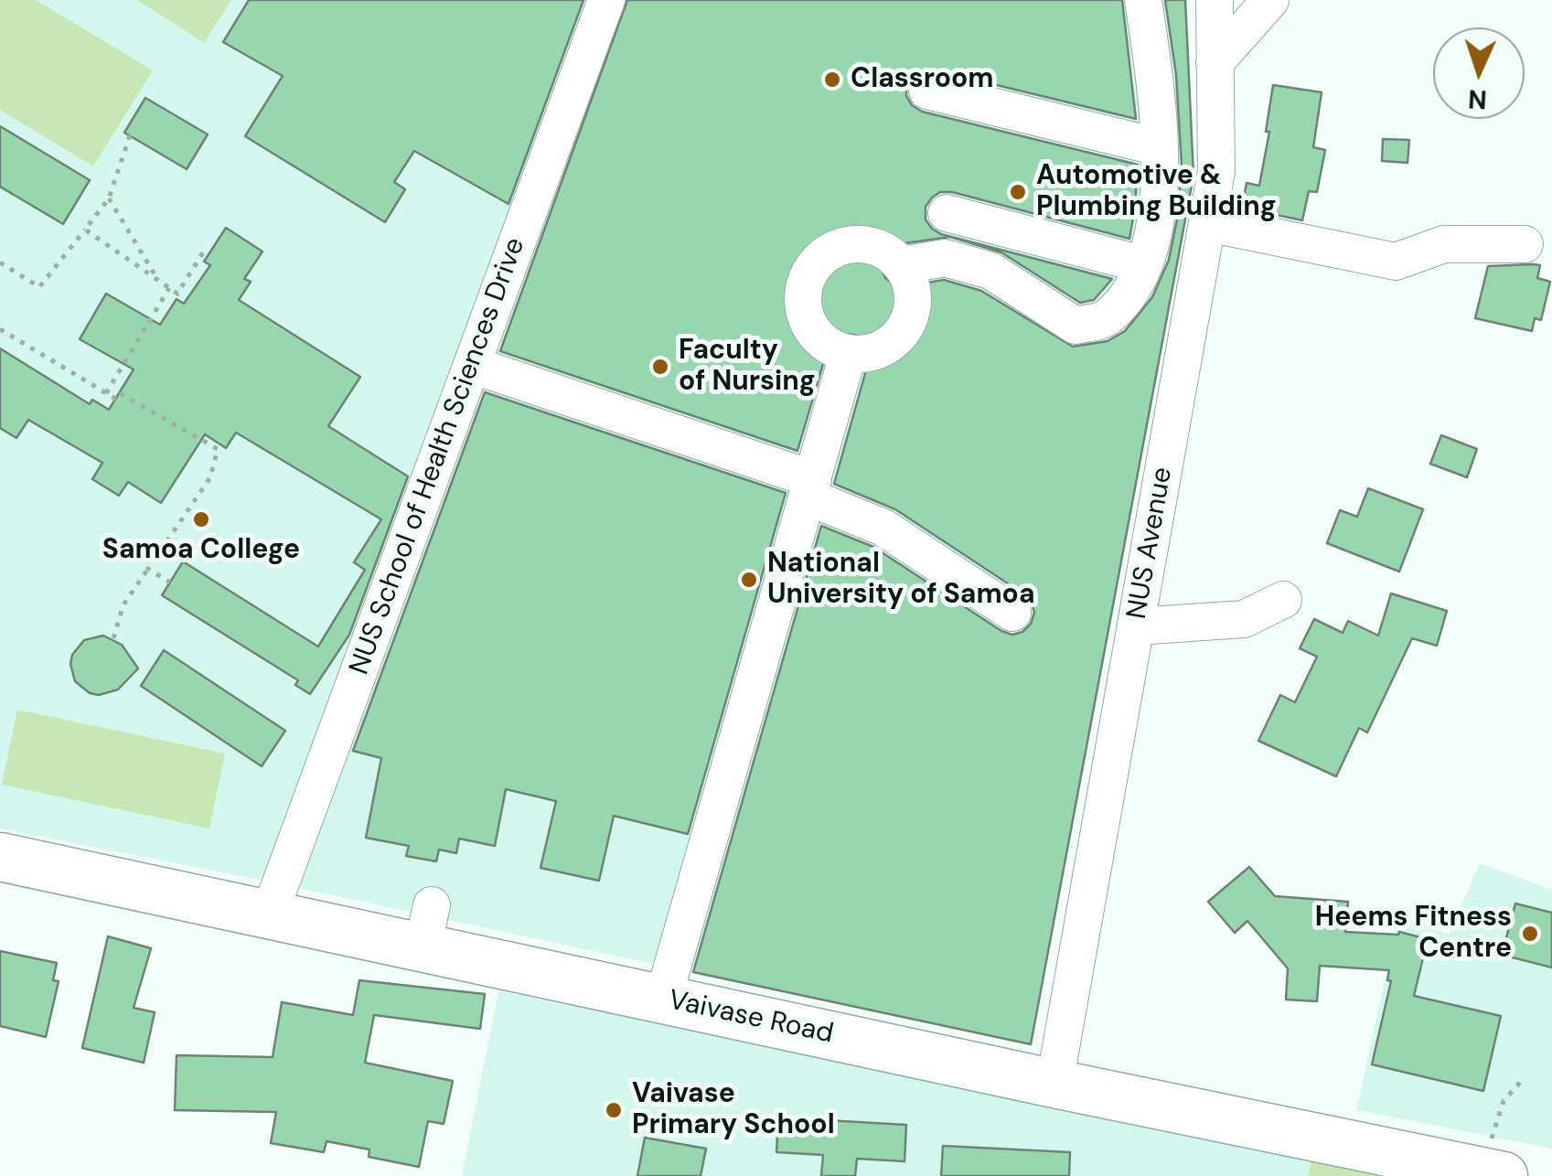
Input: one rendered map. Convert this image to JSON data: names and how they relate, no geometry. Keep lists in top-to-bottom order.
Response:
{
  "streets": {
    "main road": ["Vaivase Road"],
    "street": ["NUS School of Health Sciences Drive", "NUS Avenue"]
  },
  "crossings": [
    ["NUS School of Health Sciences Drive", "Vaivase Road"],
    ["NUS Avenue", "Vaivase Road"]
  ],
  "places": [
    "Classroom",
    "Automotive & Plumbing Building",
    "Faculty of Nursing",
    "Samoa College",
    "National University of Samoa",
    "Heems Fitness Centre",
    "Vaivase Primary School"
  ],
  "north": "bottom"
}
